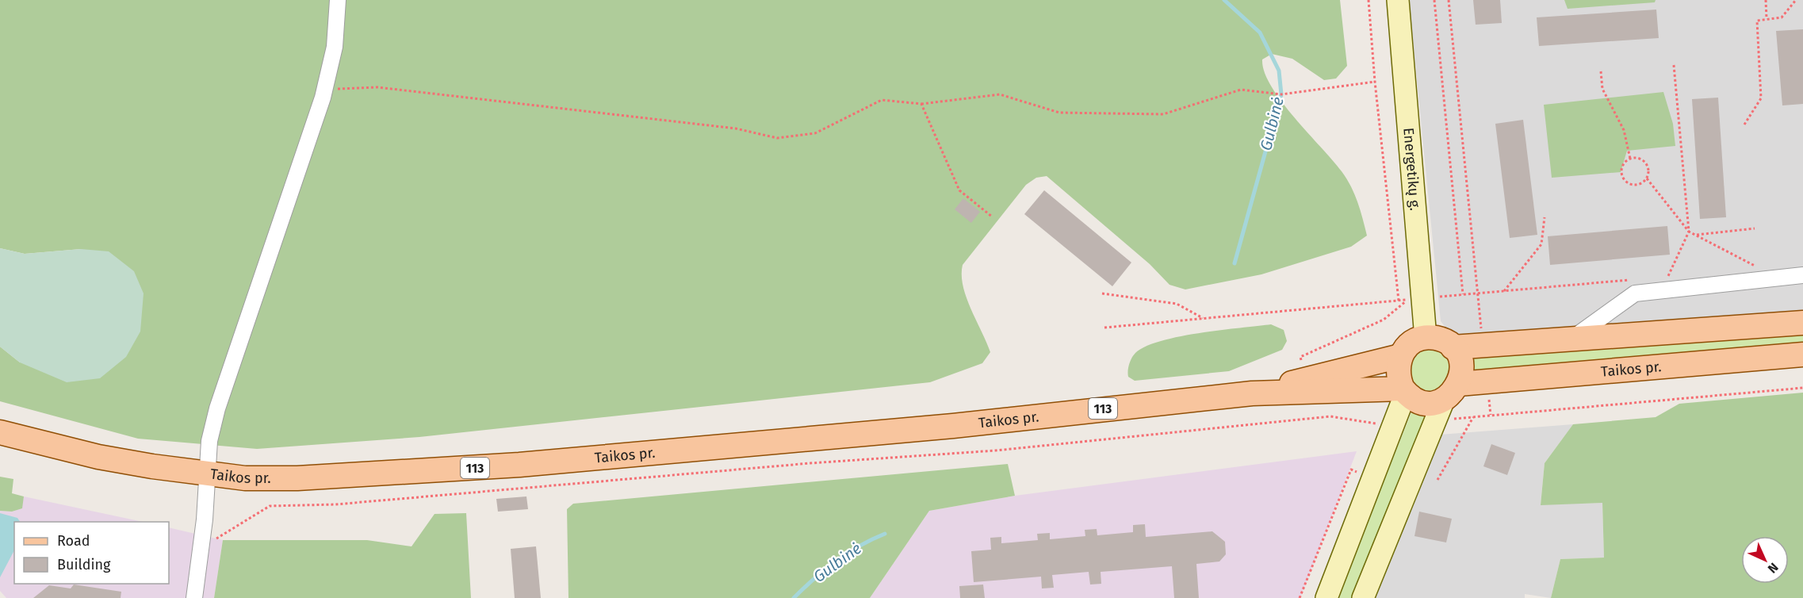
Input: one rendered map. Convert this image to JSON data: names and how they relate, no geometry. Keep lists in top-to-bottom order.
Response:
{
  "streets": {
    "main road": ["Energetikų g.", "Taikos pr.", "113"]
  },
  "crossings": [
    ["Energetikų g.", "Taikos pr."]
  ],
  "water": ["Gulbinė"],
  "legend": ["Road", "Building"],
  "north": "bottom right"
}
